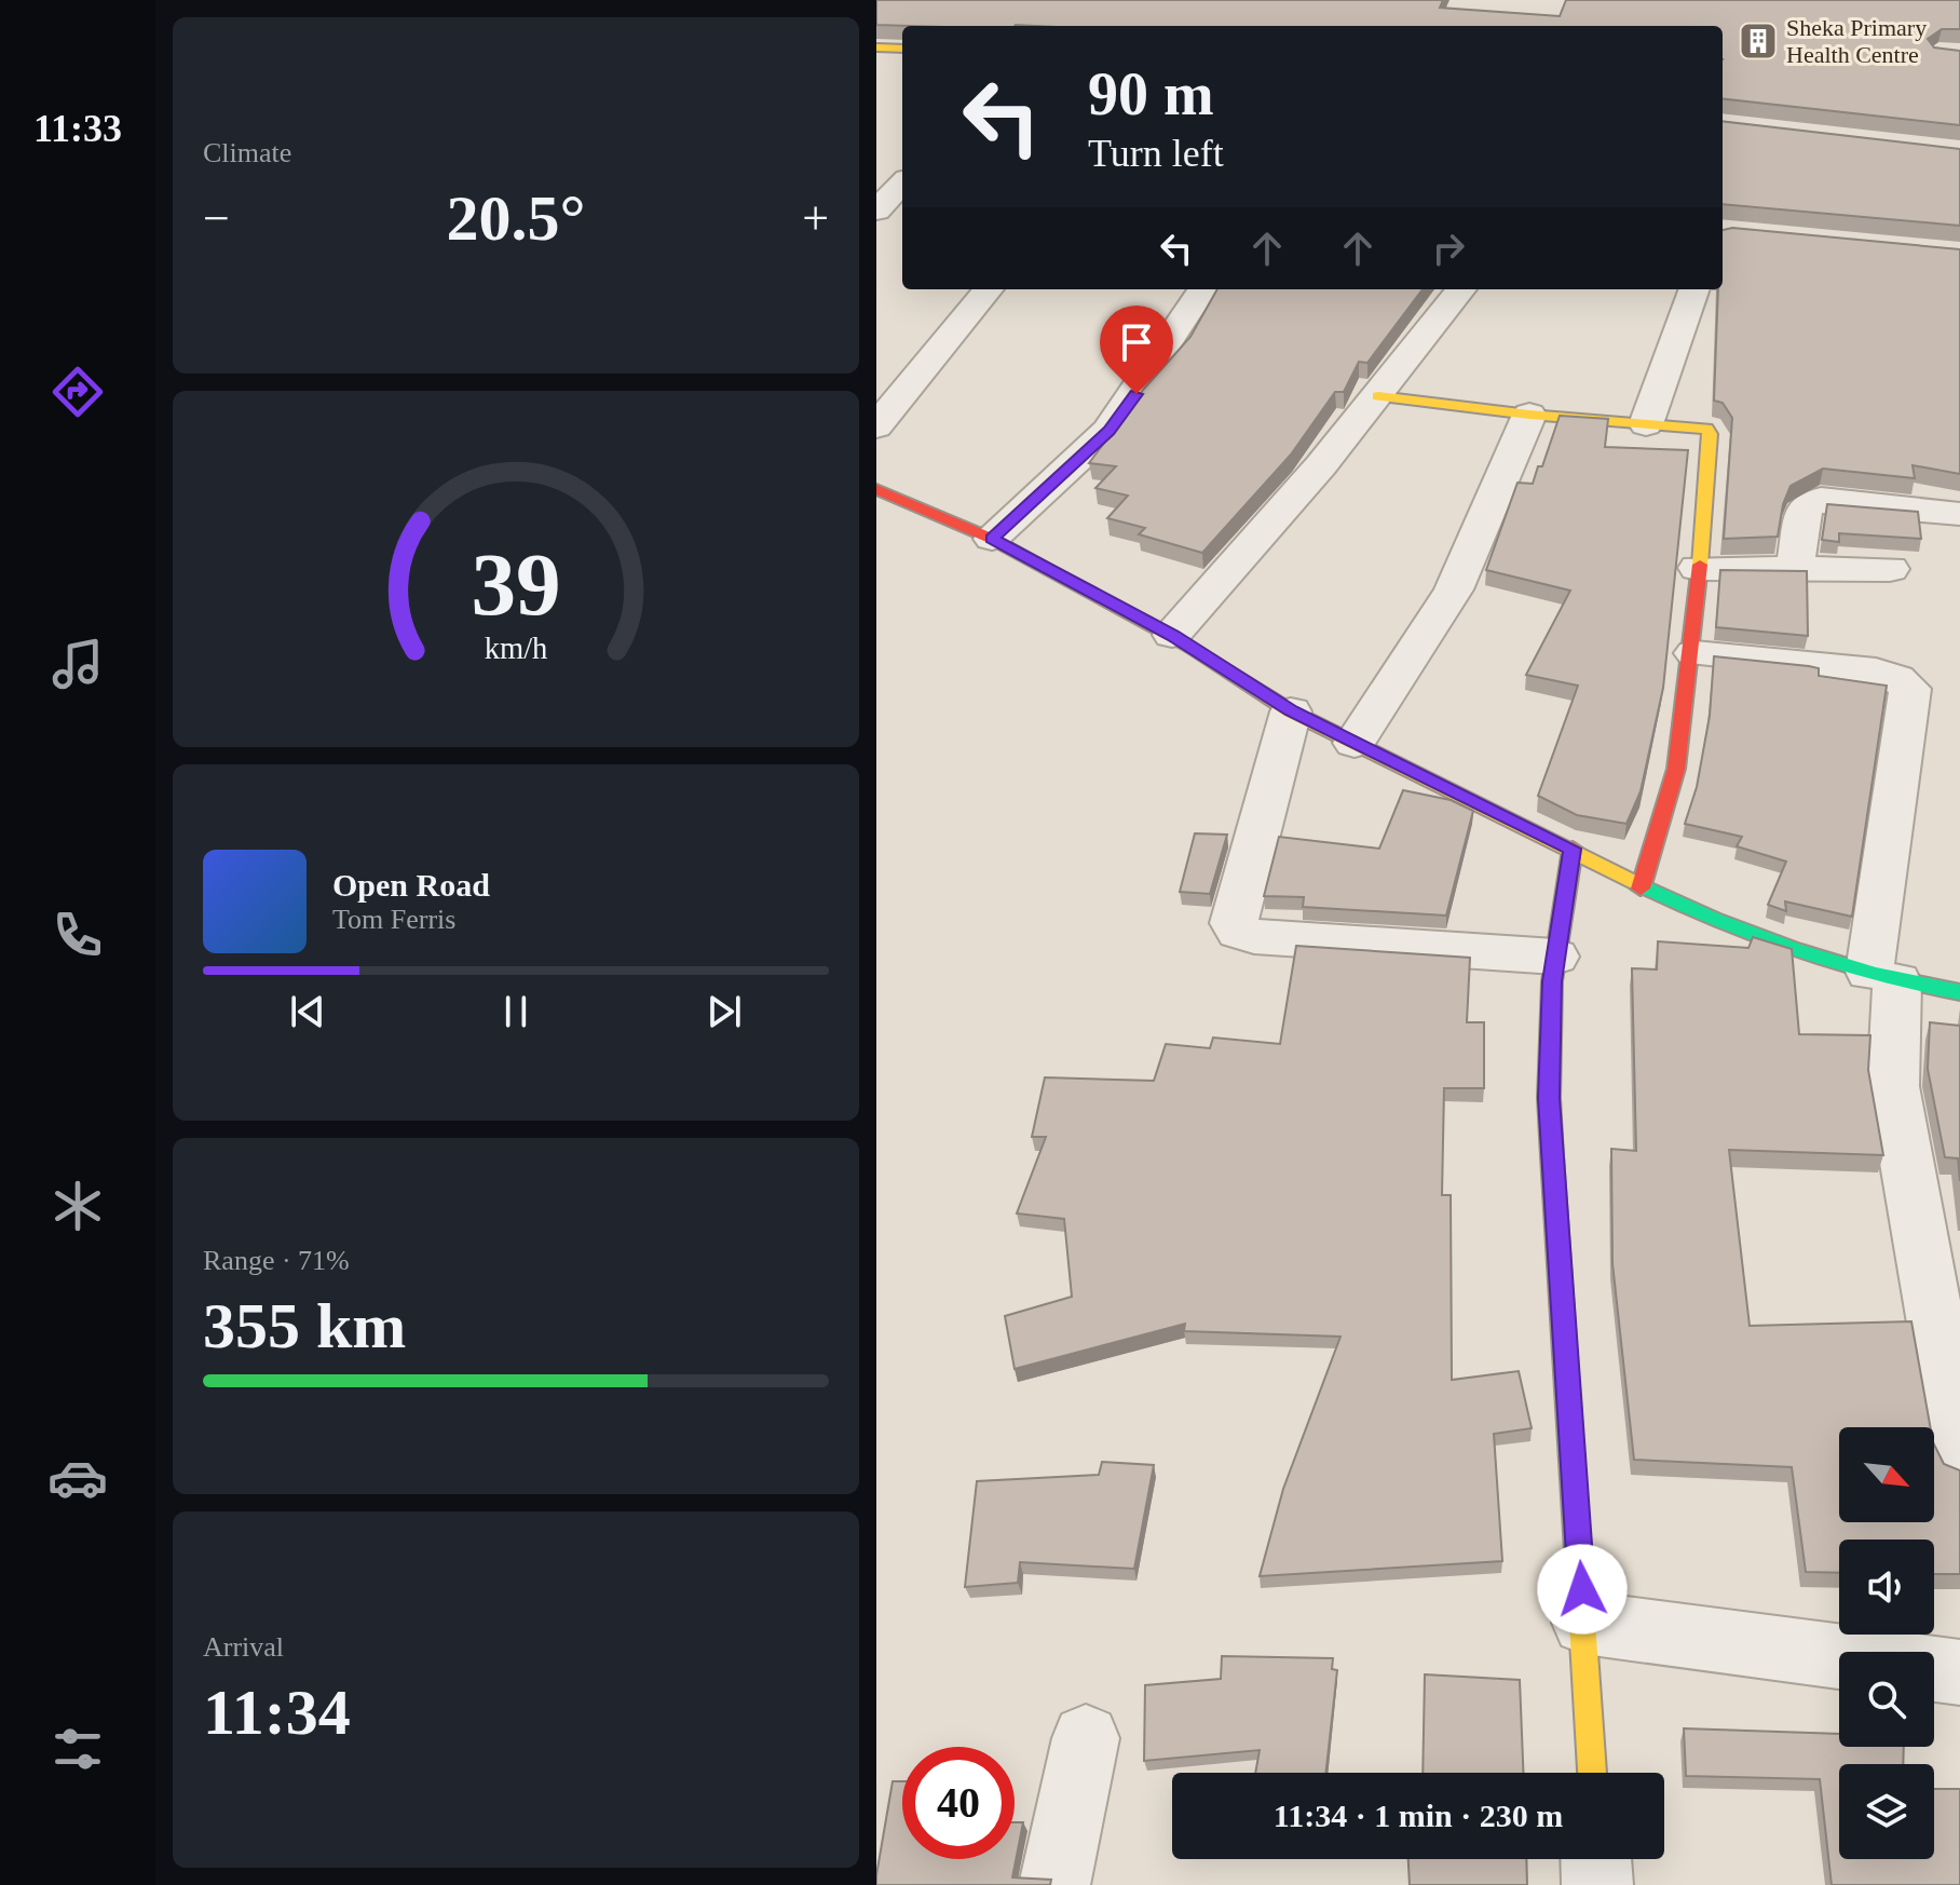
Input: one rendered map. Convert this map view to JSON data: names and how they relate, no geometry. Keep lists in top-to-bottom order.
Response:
{
  "places": {
    "building": ["Sheka Primary Health Centre"]
  },
  "north": "bottom right",
  "page": {
    "tabs": "11:33",
    "tile": [
      "Climate",
      ["Range · 71%", "355 km"],
      ["Arrival", "11:34"]
    ],
    "turn": ["90 m", "Turn left"],
    "heat": ["−", "20.5°", "+"],
    "song": ["Open Road", "Tom Ferris"],
    "limit": "40",
    "trip": "11:34 · 1 min · 230 m",
    "gauge": ["39", "km/h"]
  }
}
